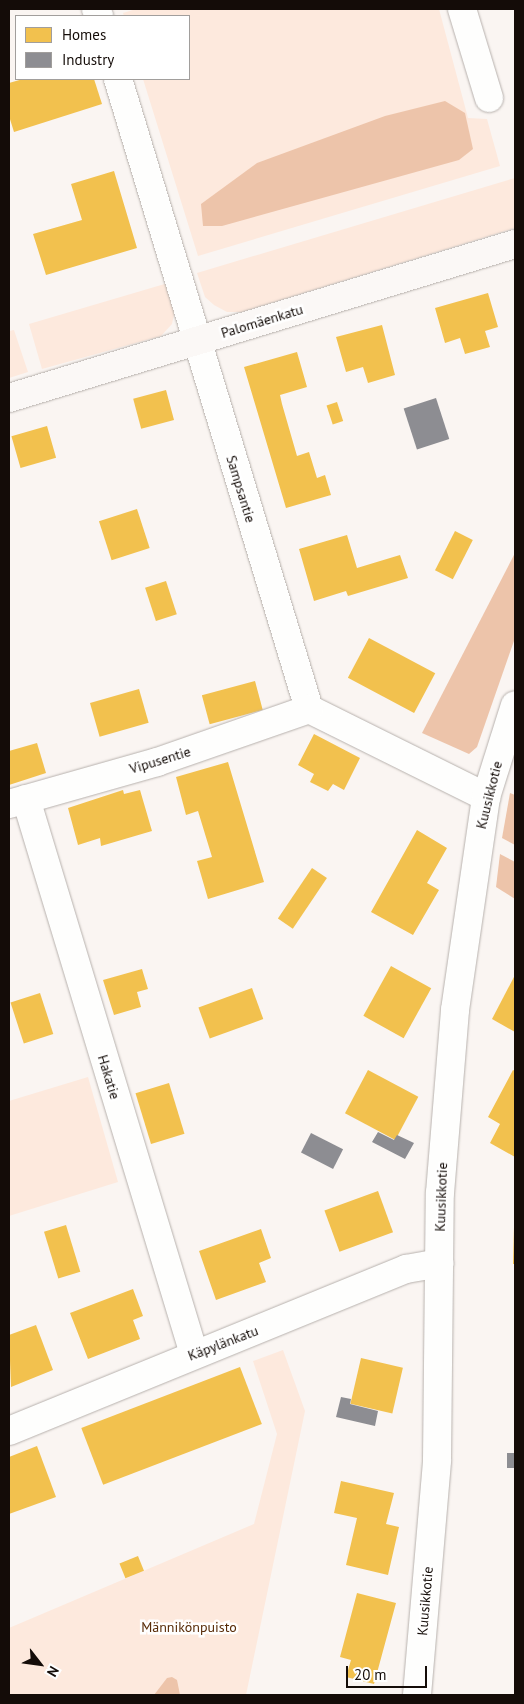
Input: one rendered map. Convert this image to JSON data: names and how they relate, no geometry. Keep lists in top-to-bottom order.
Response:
{
  "streets": {
    "street": [
      "Palomäenkatu",
      "Sampsantie",
      "Vipusentie",
      "Kuusikkotie",
      "Hakatie",
      "Käpylänkatu"
    ]
  },
  "crossings": [
    ["Palomäenkatu", "Sampsantie"],
    ["Sampsantie", "Vipusentie"],
    ["Vipusentie", "Hakatie"],
    ["Kuusikkotie", "Käpylänkatu"],
    ["Hakatie", "Käpylänkatu"]
  ],
  "parks": ["Männikönpuisto"],
  "legend": ["Homes", "Industry"],
  "scale_bar": "20 m",
  "north": "bottom right"
}
